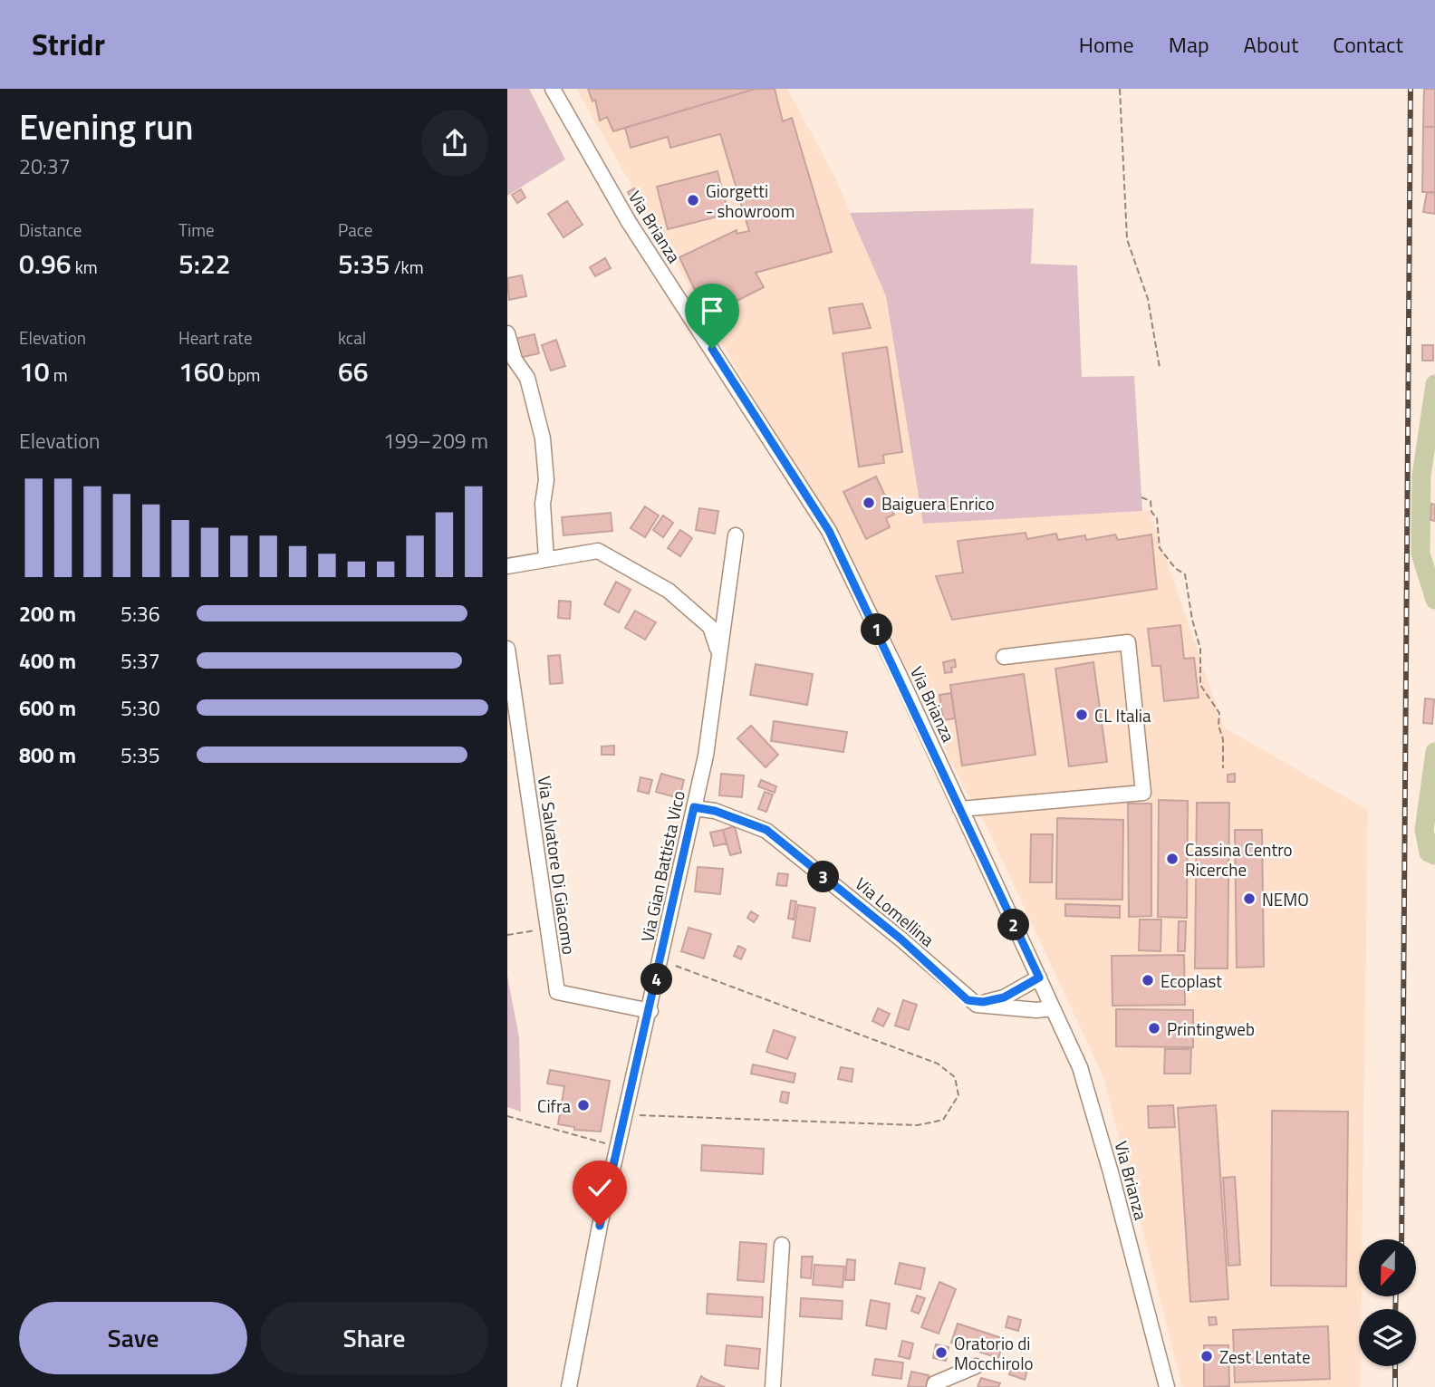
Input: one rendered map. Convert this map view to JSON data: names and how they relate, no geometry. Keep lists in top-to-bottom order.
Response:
{
  "streets": {
    "street": [
      "Via Brianza",
      "Via Salvatore Di Giacomo",
      "Via Gian Battista Vico",
      "Via Lomellina"
    ]
  },
  "crossings": [
    ["Via Brianza", "Via Lomellina"],
    ["Via Salvatore Di Giacomo", "Via Gian Battista Vico"],
    ["Via Gian Battista Vico", "Via Lomellina"]
  ],
  "places": [
    "Giorgetti - showroom",
    "Baiguera Enrico",
    "CL Italia",
    "Cassina Centro Ricerche",
    "NEMO",
    "Ecoplast",
    "Printingweb",
    "Cifra",
    "Oratorio di Mocchirolo",
    "Zest Lentate"
  ],
  "north": "bottom",
  "page": {
    "header": "Stridr",
    "nav": [
      "Home",
      "Map",
      "About",
      "Contact"
    ],
    "heading": ["Evening run", "20:37"],
    "stats": [
      ["Distance", "0.96 km"],
      ["Time", "5:22"],
      ["Pace", "5:35 /km"],
      ["Elevation", "10 m"],
      ["Heart rate", "160 bpm"],
      ["kcal", "66"]
    ],
    "chart": ["Elevation", "199–209 m"],
    "list": [
      {
        "name": "200 m",
        "note": "5:36"
      },
      {
        "name": "400 m",
        "note": "5:37"
      },
      {
        "name": "600 m",
        "note": "5:30"
      },
      {
        "name": "800 m",
        "note": "5:35"
      }
    ],
    "pins": [
      "1",
      "3",
      "2",
      "4"
    ],
    "buttons": ["Save", "Share"]
  }
}
